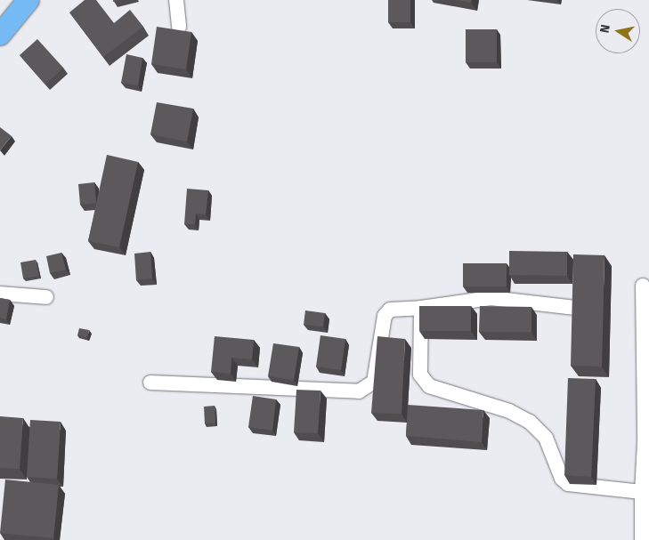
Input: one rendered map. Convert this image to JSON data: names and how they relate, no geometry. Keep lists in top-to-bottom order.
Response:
{
  "north": "left"
}
